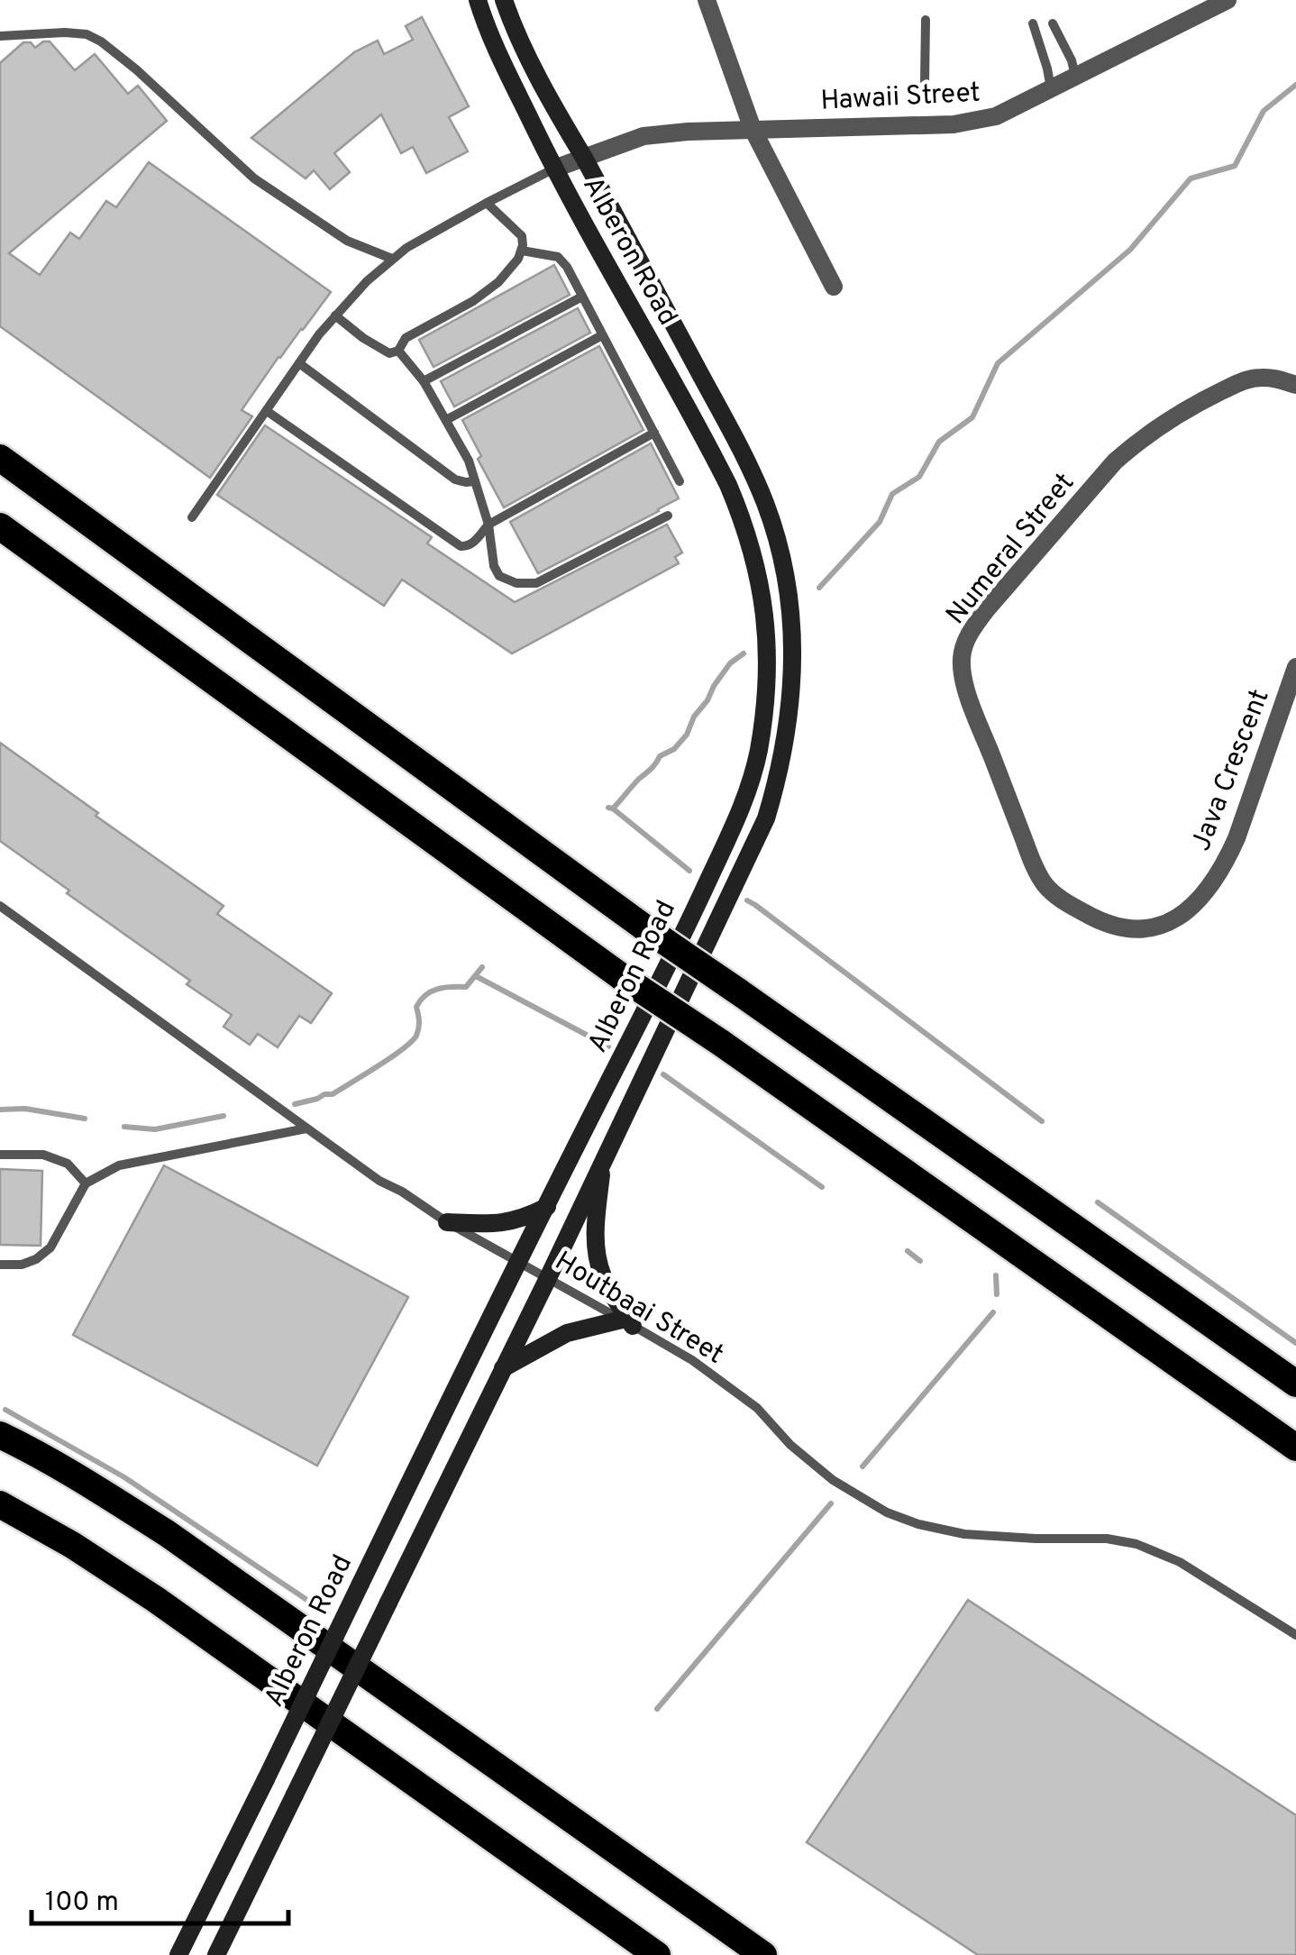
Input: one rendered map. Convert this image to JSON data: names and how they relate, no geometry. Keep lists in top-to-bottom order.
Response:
{
  "streets": {
    "main road": ["Alberon Road"],
    "street": ["Hawaii Street", "Numeral Street", "Java Crescent"],
    "lane": ["Houtbaai Street"]
  },
  "crossings": [
    ["Hawaii Street", "Alberon Road"],
    ["Alberon Road", "Houtbaai Street"],
    ["Numeral Street", "Java Crescent"]
  ],
  "scale_bar": "100 m"
}
